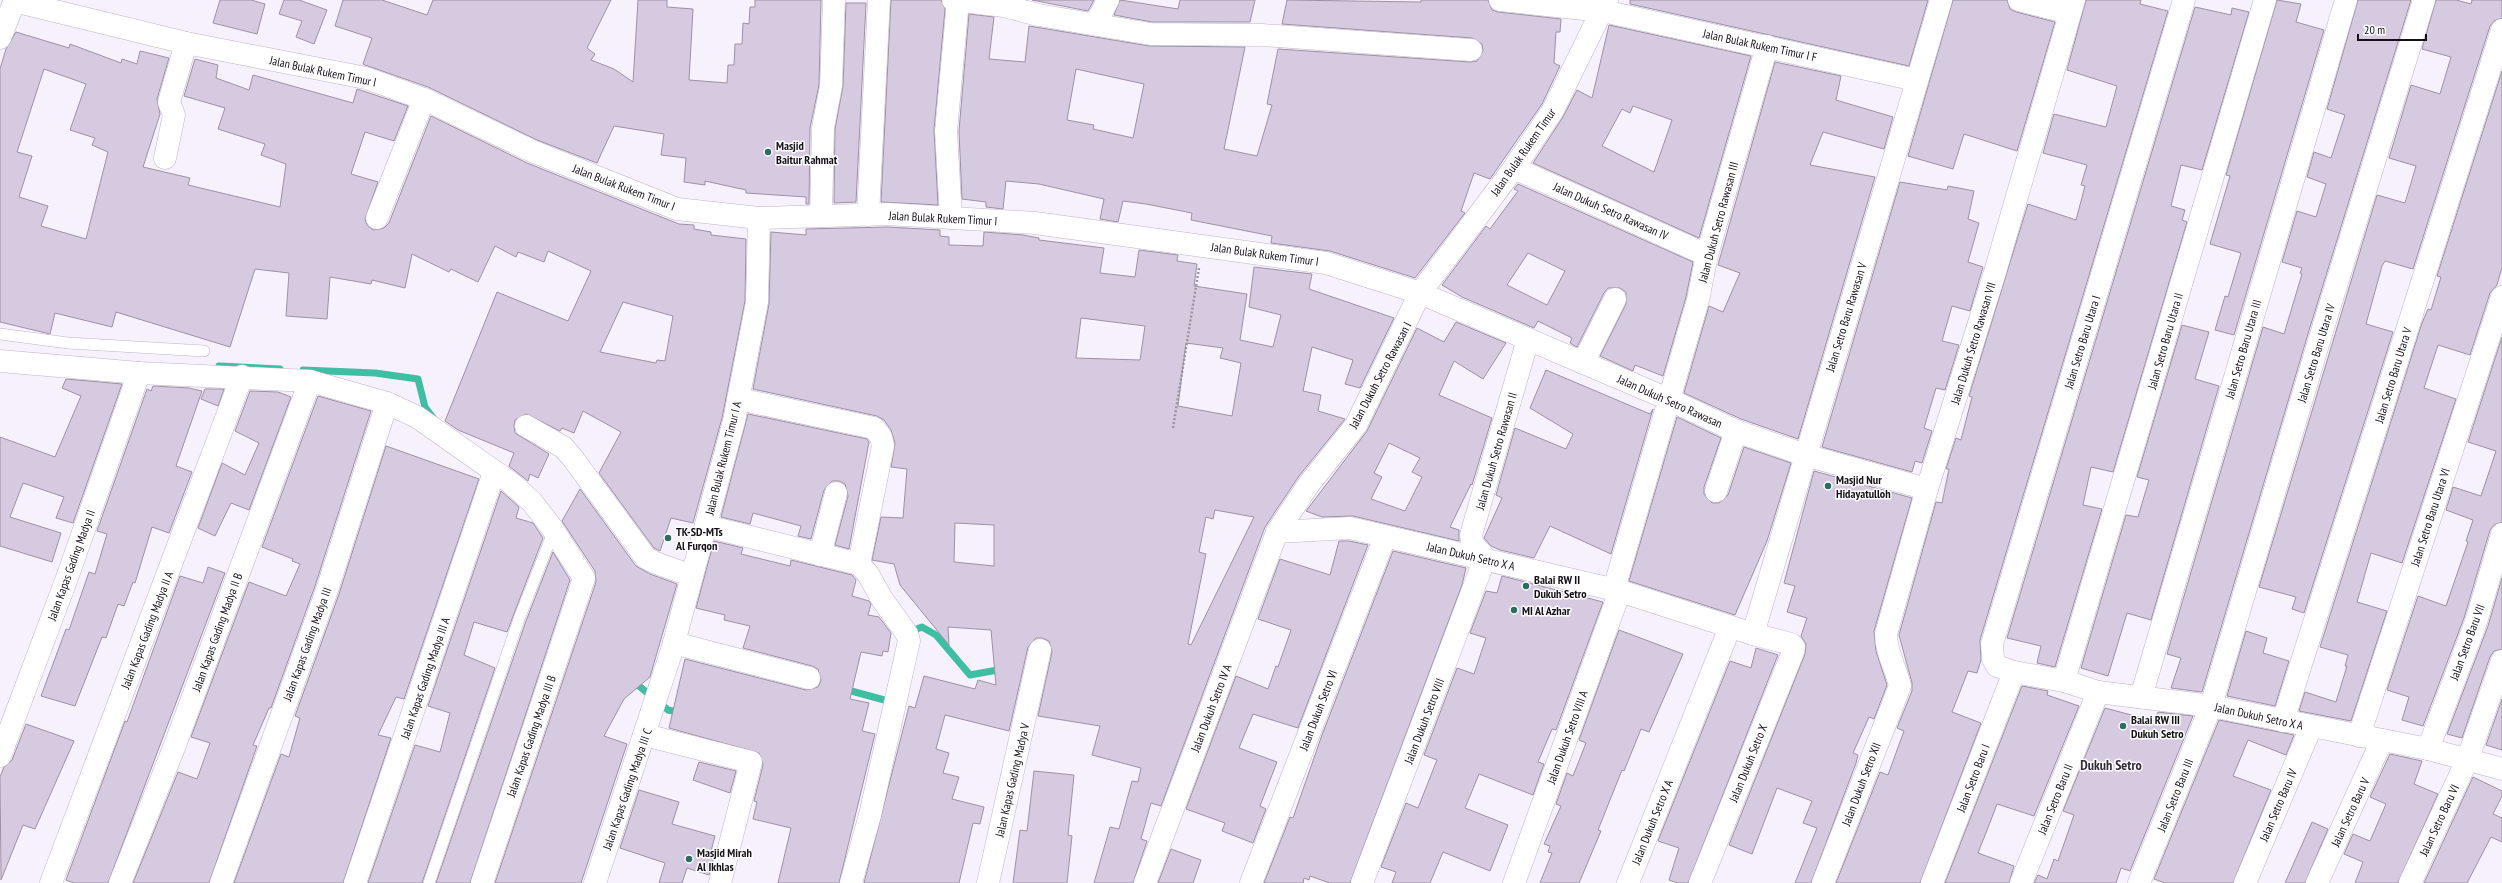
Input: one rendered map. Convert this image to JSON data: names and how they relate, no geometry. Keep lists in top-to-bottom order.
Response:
{
  "streets": {
    "street": [
      "Jalan Bulak Rukem Timur I F",
      "Jalan Bulak Rukem Timur I",
      "Jalan Bulak Rukem Timur",
      "Jalan Dukuh Setro Rawasan IV",
      "Jalan Dukuh Setro Rawasan III",
      "Jalan Setro Baru Rawasan V",
      "Jalan Setro Baru Utara II",
      "Jalan Setro Baru Utara I",
      "Jalan Dukuh Setro Rawasan VII",
      "Jalan Setro Baru Utara III",
      "Jalan Setro Baru Utara IV",
      "Jalan Dukuh Setro Rawasan I",
      "Jalan Setro Baru Utara V",
      "Jalan Dukuh Setro Rawasan",
      "Jalan Dukuh Setro Rawasan II",
      "Jalan Bulak Rukem Timur I A",
      "Jalan Setro Baru Utara VI",
      "Jalan Dukuh Setro X A",
      "Jalan Kapas Gading Madya II",
      "Jalan Kapas Gading Madya II A",
      "Jalan Kapas Gading Madya II B",
      "Jalan Setro Baru VII",
      "Jalan Kapas Gading Madya III",
      "Jalan Kapas Gading Madya III A",
      "Jalan Dukuh Setro IV A",
      "Jalan Dukuh Setro VI",
      "Jalan Dukuh Setro VIII",
      "Jalan Kapas Gading Madya III B",
      "Jalan Dukuh Setro VIII A",
      "Jalan Dukuh Setro X",
      "Jalan Setro Baru I",
      "Jalan Kapas Gading Madya V",
      "Jalan Dukuh Setro XII",
      "Jalan Kapas Gading Madya III C",
      "Jalan Setro Baru III",
      "Jalan Setro Baru II",
      "Jalan Setro Baru IV",
      "Jalan Setro Baru V",
      "Jalan Setro Baru VI"
    ]
  },
  "crossings": [
    ["Jalan Bulak Rukem Timur I F", "Jalan Bulak Rukem Timur"],
    ["Jalan Bulak Rukem Timur I F", "Jalan Dukuh Setro Rawasan III"],
    ["Jalan Bulak Rukem Timur I F", "Jalan Setro Baru Rawasan V"],
    ["Jalan Bulak Rukem Timur I", "Jalan Bulak Rukem Timur"],
    ["Jalan Bulak Rukem Timur I", "Jalan Dukuh Setro Rawasan I"],
    ["Jalan Bulak Rukem Timur I", "Jalan Dukuh Setro Rawasan"],
    ["Jalan Bulak Rukem Timur I", "Jalan Bulak Rukem Timur I A"],
    ["Jalan Bulak Rukem Timur", "Jalan Dukuh Setro Rawasan IV"],
    ["Jalan Bulak Rukem Timur", "Jalan Dukuh Setro Rawasan I"],
    ["Jalan Bulak Rukem Timur", "Jalan Dukuh Setro Rawasan"],
    ["Jalan Dukuh Setro Rawasan IV", "Jalan Dukuh Setro Rawasan III"],
    ["Jalan Dukuh Setro Rawasan III", "Jalan Dukuh Setro Rawasan"],
    ["Jalan Dukuh Setro Rawasan III", "Jalan Dukuh Setro X A"],
    ["Jalan Dukuh Setro Rawasan III", "Jalan Dukuh Setro VIII A"],
    ["Jalan Setro Baru Rawasan V", "Jalan Dukuh Setro Rawasan"],
    ["Jalan Setro Baru Rawasan V", "Jalan Dukuh Setro X A"],
    ["Jalan Setro Baru Utara II", "Jalan Dukuh Setro X A"],
    ["Jalan Setro Baru Utara I", "Jalan Dukuh Setro X A"],
    ["Jalan Setro Baru Utara I", "Jalan Setro Baru I"],
    ["Jalan Dukuh Setro Rawasan VII", "Jalan Dukuh Setro Rawasan"],
    ["Jalan Dukuh Setro Rawasan VII", "Jalan Dukuh Setro XII"],
    ["Jalan Setro Baru Utara III", "Jalan Dukuh Setro X A"],
    ["Jalan Setro Baru Utara IV", "Jalan Dukuh Setro X A"],
    ["Jalan Setro Baru Utara IV", "Jalan Setro Baru III"],
    ["Jalan Dukuh Setro Rawasan I", "Jalan Dukuh Setro Rawasan"],
    ["Jalan Dukuh Setro Rawasan I", "Jalan Dukuh Setro X A"],
    ["Jalan Dukuh Setro Rawasan I", "Jalan Dukuh Setro IV A"],
    ["Jalan Setro Baru Utara V", "Jalan Dukuh Setro X A"],
    ["Jalan Dukuh Setro Rawasan", "Jalan Dukuh Setro Rawasan II"],
    ["Jalan Dukuh Setro Rawasan II", "Jalan Dukuh Setro X A"],
    ["Jalan Dukuh Setro Rawasan II", "Jalan Dukuh Setro VIII"],
    ["Jalan Bulak Rukem Timur I A", "Jalan Kapas Gading Madya III C"],
    ["Jalan Setro Baru Utara VI", "Jalan Dukuh Setro X A"],
    ["Jalan Dukuh Setro X A", "Jalan Setro Baru VII"],
    ["Jalan Dukuh Setro X A", "Jalan Dukuh Setro IV A"],
    ["Jalan Dukuh Setro X A", "Jalan Dukuh Setro VI"],
    ["Jalan Dukuh Setro X A", "Jalan Dukuh Setro VIII"],
    ["Jalan Dukuh Setro X A", "Jalan Dukuh Setro VIII A"],
    ["Jalan Dukuh Setro X A", "Jalan Dukuh Setro X"],
    ["Jalan Dukuh Setro X A", "Jalan Setro Baru I"],
    ["Jalan Dukuh Setro X A", "Jalan Setro Baru III"],
    ["Jalan Dukuh Setro X A", "Jalan Setro Baru II"],
    ["Jalan Dukuh Setro X A", "Jalan Setro Baru IV"],
    ["Jalan Dukuh Setro X A", "Jalan Setro Baru V"],
    ["Jalan Dukuh Setro X A", "Jalan Setro Baru VI"]
  ],
  "districts": ["Dukuh Setro"],
  "places": [
    "Masjid Baitur Rahmat",
    "Masjid Nur Hidayatulloh",
    "TK-SD-MTs Al Furqon",
    "Balai RW II Dukuh Setro",
    "MI Al Azhar",
    "Balai RW III Dukuh Setro",
    "Masjid Mirah Al Ikhlas"
  ],
  "scale_bar": "20 m"
}
